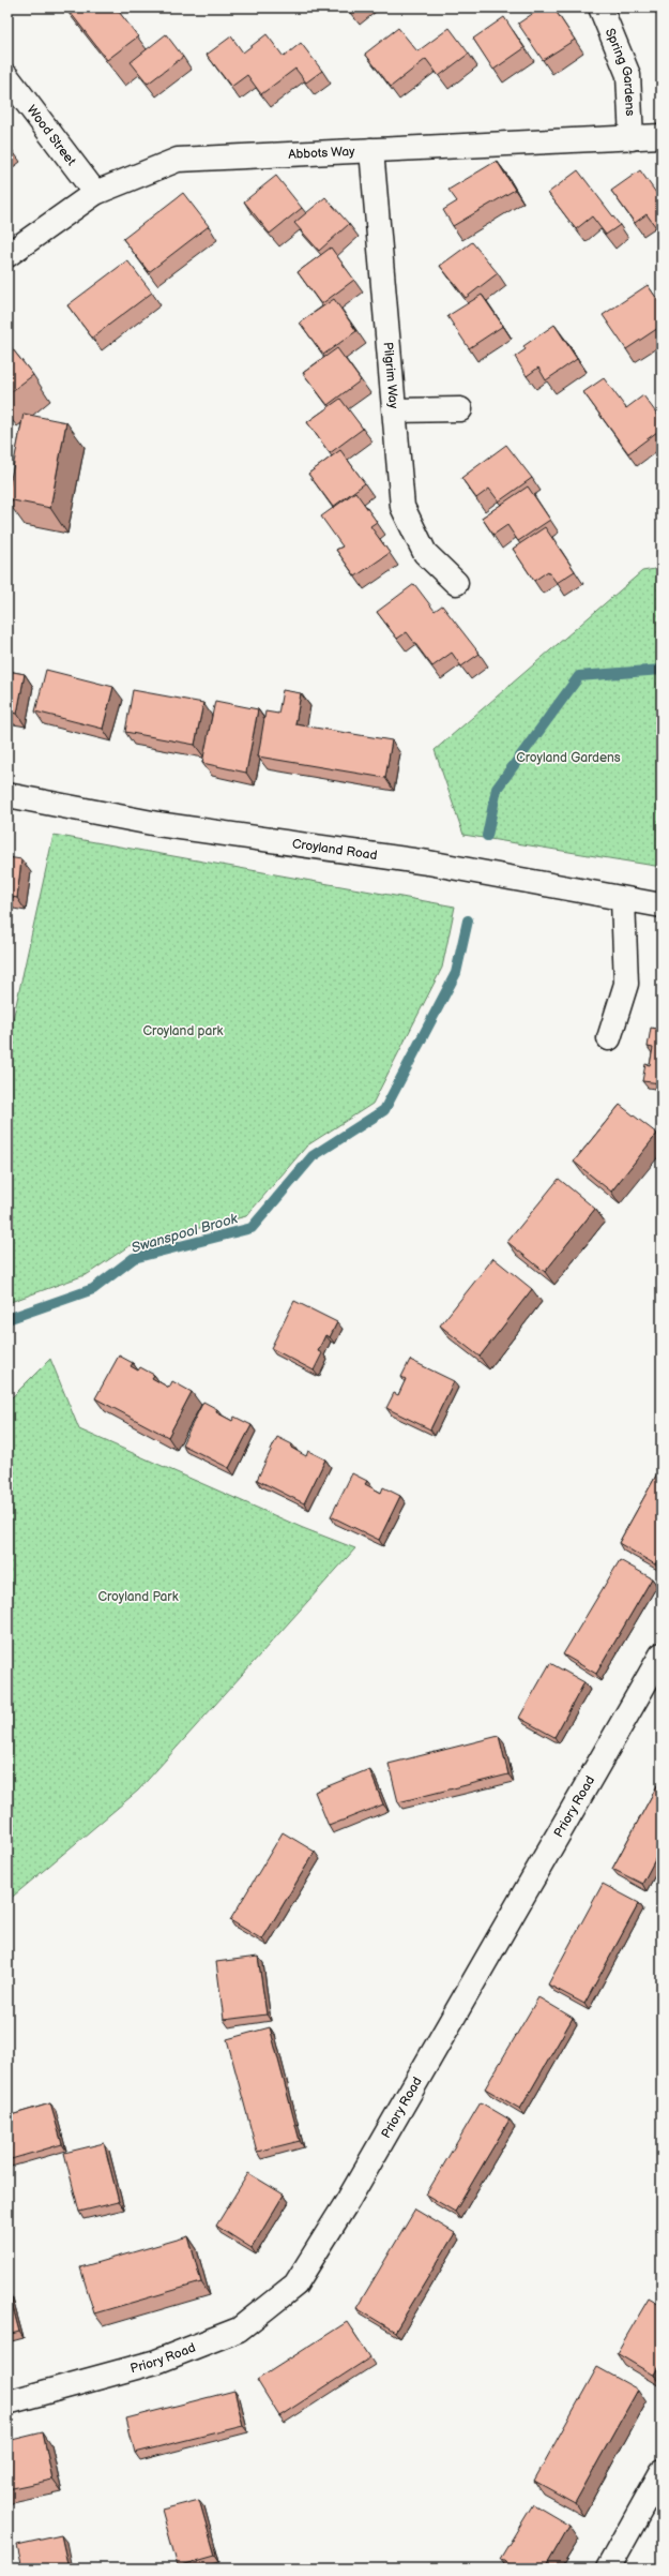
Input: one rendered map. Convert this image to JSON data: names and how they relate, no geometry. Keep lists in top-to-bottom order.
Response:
{
  "streets": {
    "street": [
      "Spring Gardens",
      "Wood Street",
      "Abbots Way",
      "Pilgrim Way",
      "Croyland Road",
      "Priory Road"
    ]
  },
  "crossings": [
    ["Spring Gardens", "Abbots Way"],
    ["Wood Street", "Abbots Way"],
    ["Abbots Way", "Pilgrim Way"]
  ],
  "water": ["Swanspool Brook"],
  "parks": ["Croyland Gardens", "Croyland park", "Croyland Park"]
}
